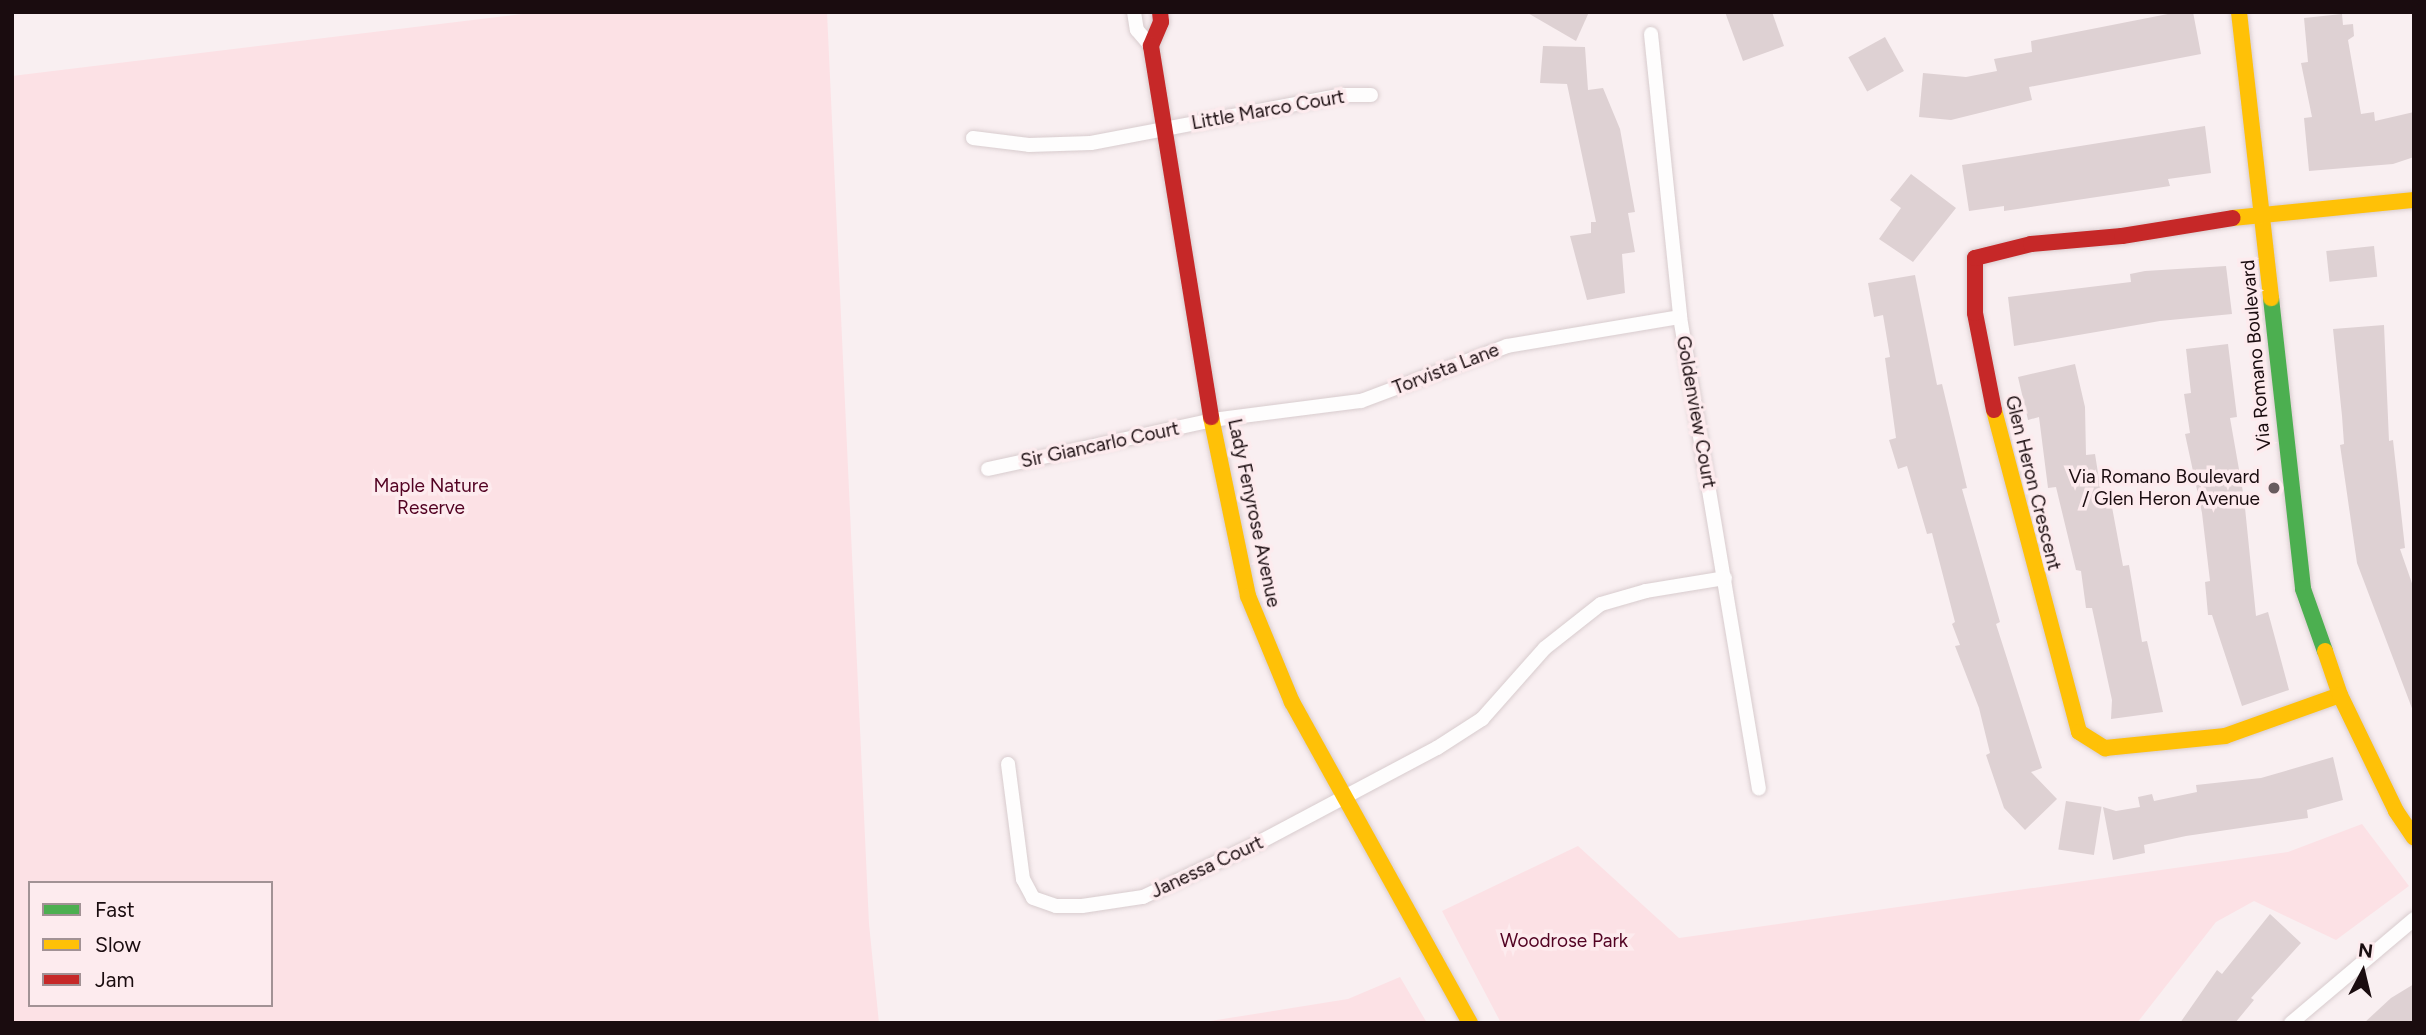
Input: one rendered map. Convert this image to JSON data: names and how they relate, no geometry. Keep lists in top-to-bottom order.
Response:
{
  "streets": {
    "street": [
      "Little Marco Court",
      "Via Romano Boulevard",
      "Torvista Lane",
      "Goldenview Court",
      "Sir Giancarlo Court",
      "Glen Heron Crescent",
      "Lady Fenyrose Avenue",
      "Janessa Court"
    ]
  },
  "crossings": [
    ["Little Marco Court", "Lady Fenyrose Avenue"],
    ["Via Romano Boulevard", "Glen Heron Crescent"],
    ["Torvista Lane", "Goldenview Court"],
    ["Torvista Lane", "Sir Giancarlo Court"],
    ["Torvista Lane", "Lady Fenyrose Avenue"],
    ["Goldenview Court", "Janessa Court"],
    ["Sir Giancarlo Court", "Lady Fenyrose Avenue"],
    ["Lady Fenyrose Avenue", "Janessa Court"]
  ],
  "parks": ["Maple Nature Reserve", "Woodrose Park"],
  "places": ["Via Romano Boulevard / Glen Heron Avenue"],
  "legend": ["Fast", "Slow", "Jam"],
  "north": "top"
}
